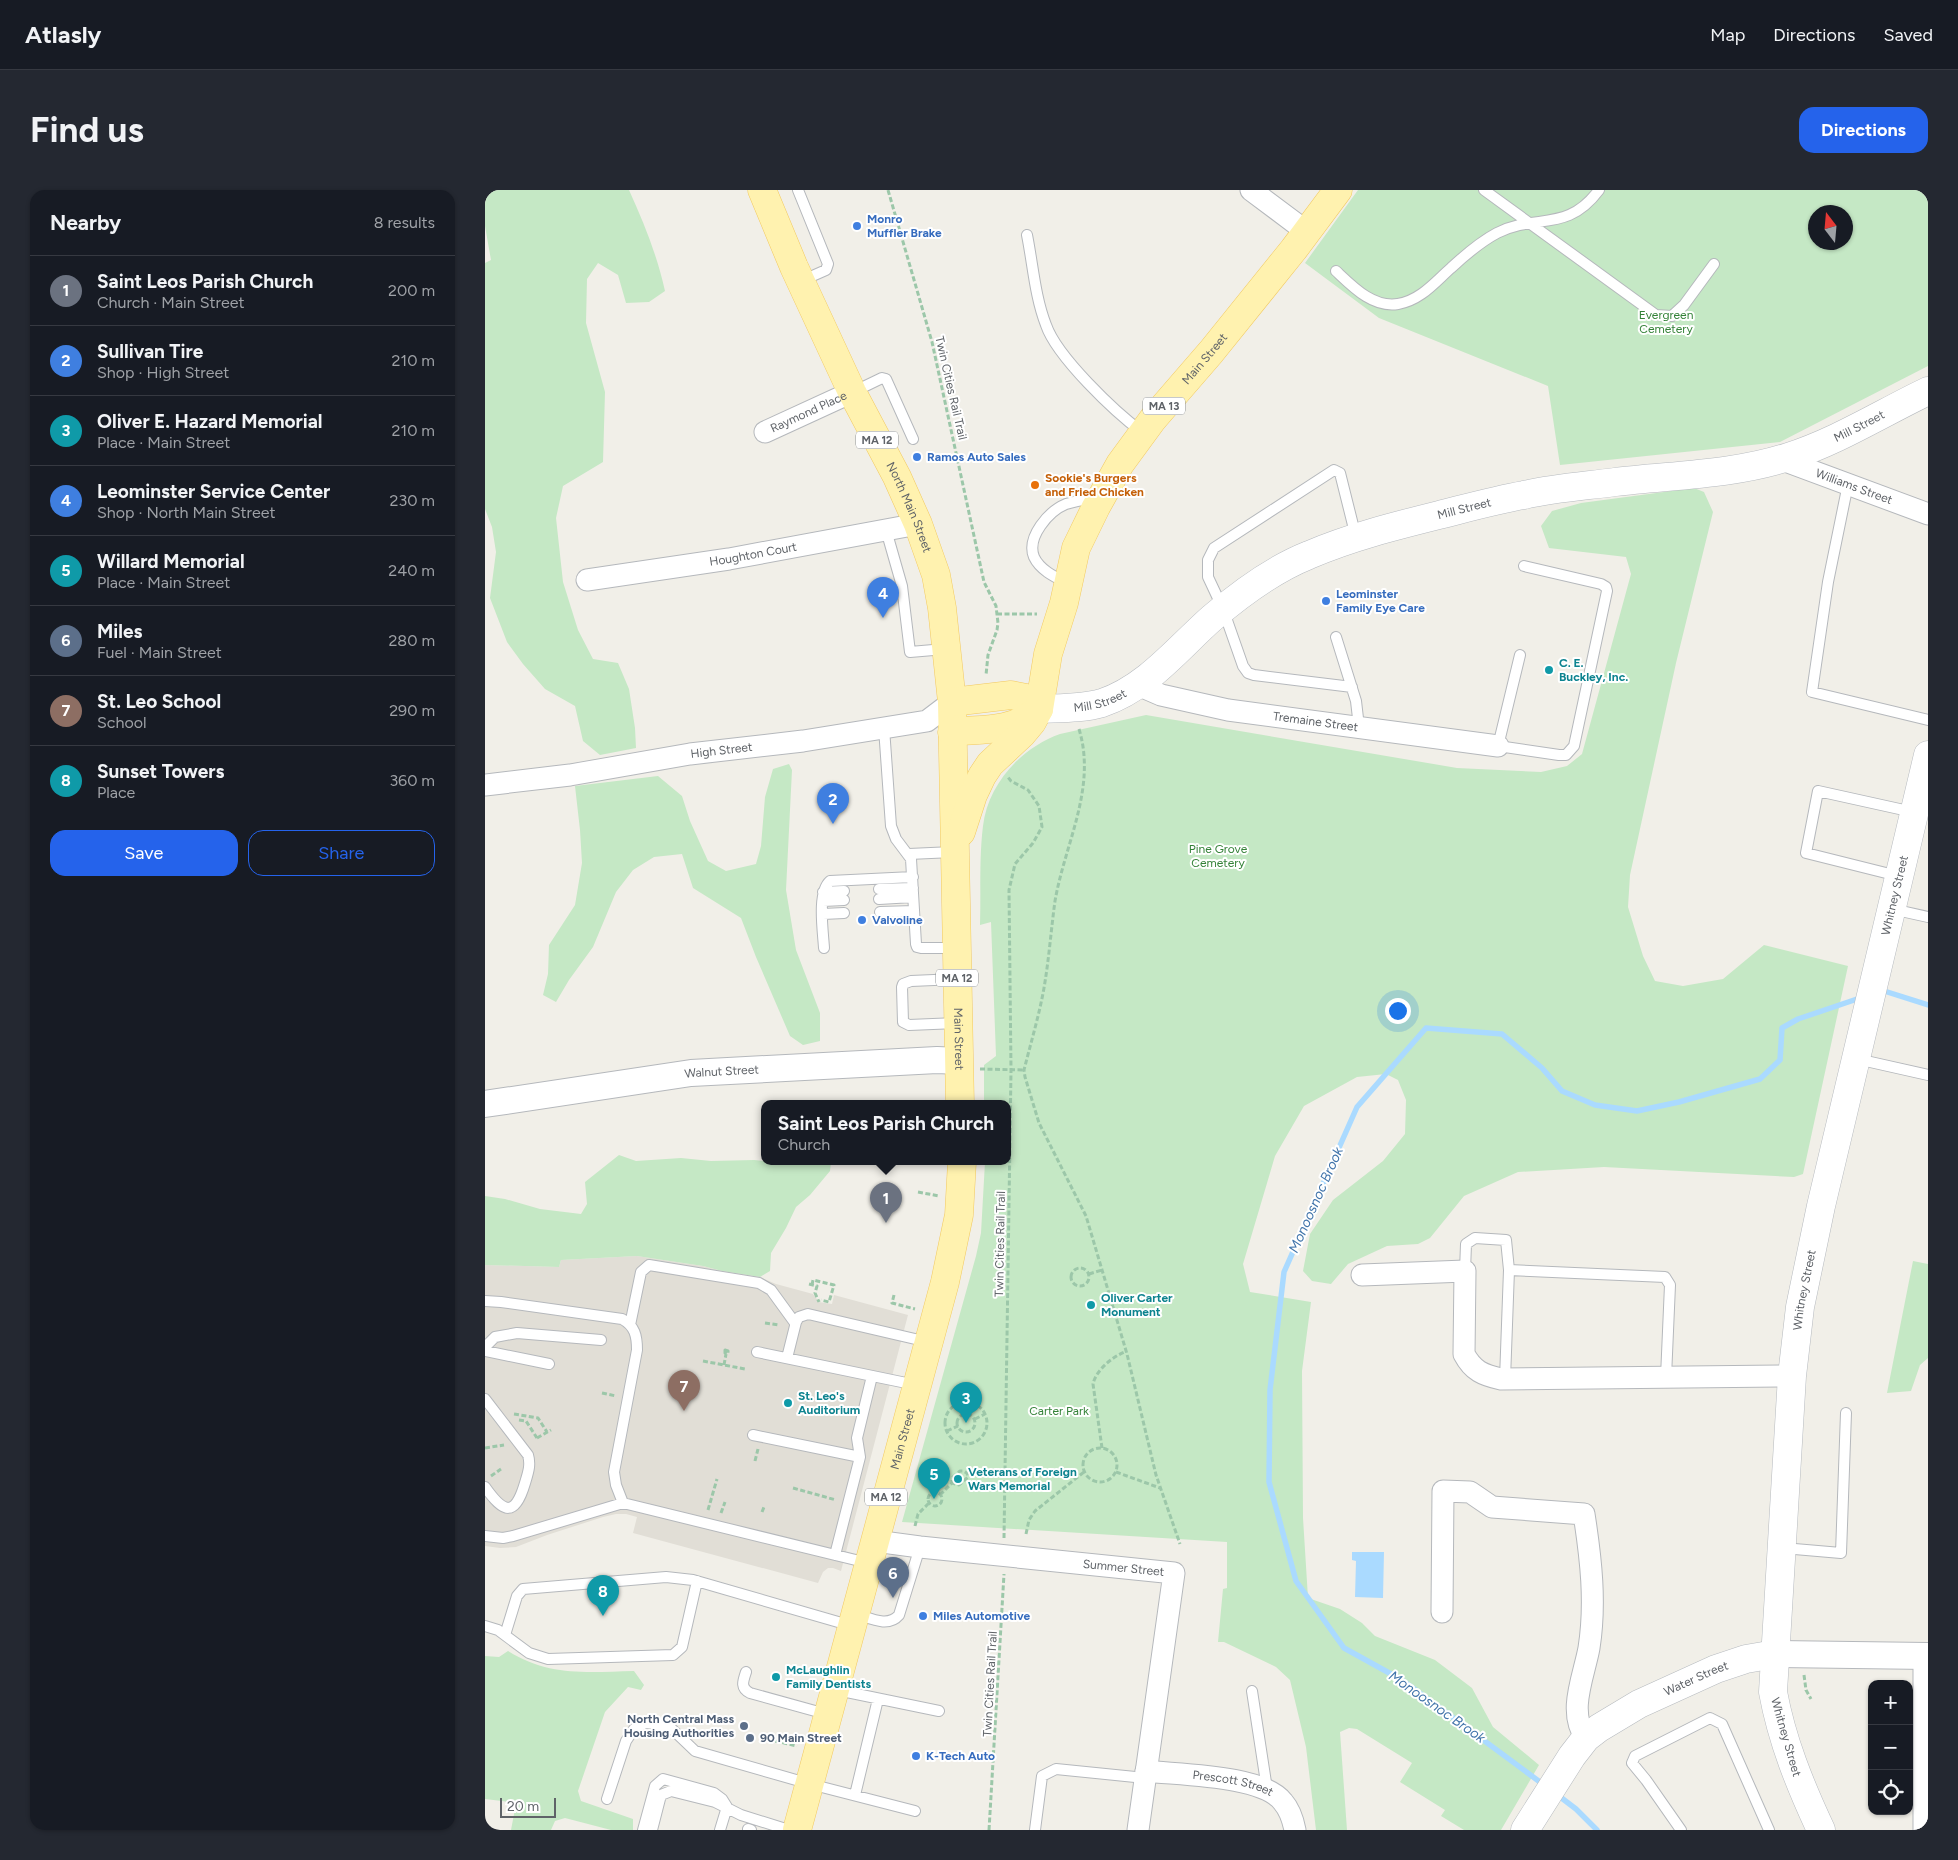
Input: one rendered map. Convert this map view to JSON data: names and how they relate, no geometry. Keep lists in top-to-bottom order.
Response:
{
  "streets": {
    "main road": [
      "Main Street",
      "MA 13",
      "Mill Street",
      "MA 12",
      "North Main Street",
      "Whitney Street",
      "Water Street"
    ],
    "street": [
      "Raymond Place",
      "Williams Street",
      "Houghton Court",
      "Tremaine Street",
      "High Street",
      "Walnut Street",
      "Summer Street",
      "Prescott Street"
    ],
    "path": ["Twin Cities Rail Trail"]
  },
  "crossings": [
    ["Main Street", "Mill Street"],
    ["Main Street", "North Main Street"],
    ["Main Street", "Walnut Street"],
    ["Main Street", "Summer Street"],
    ["Raymond Place", "North Main Street"],
    ["Mill Street", "Williams Street"],
    ["Mill Street", "Tremaine Street"],
    ["North Main Street", "Houghton Court"],
    ["North Main Street", "High Street"],
    ["Whitney Street", "Water Street"],
    ["Summer Street", "Prescott Street"]
  ],
  "water": ["Monoosnoc Brook"],
  "parks": ["Evergreen Cemetery", "Pine Grove Cemetery", "Carter Park"],
  "places": [
    "Monro Muffler Brake",
    "Ramos Auto Sales",
    "Sookie's Burgers and Fried Chicken",
    "Leominster Family Eye Care",
    "C. E. Buckley, Inc.",
    "Valvoline",
    "Oliver Carter Monument",
    "St. Leo's Auditorium",
    "Veterans of Foreign Wars Memorial",
    "Miles Automotive",
    "McLaughlin Family Dentists",
    "North Central Mass Housing Authorities",
    "90 Main Street",
    "K-Tech Auto"
  ],
  "scale_bar": "20 m",
  "north": "top",
  "page": {
    "header": "Atlasly",
    "nav": ["Map", "Directions", "Saved"],
    "buttons": [
      "Directions",
      ["Save", "Share"]
    ],
    "title": "Find us",
    "heading": ["Nearby", "8 results"],
    "list": [
      {
        "mark": "1",
        "name": "Saint Leos Parish Church",
        "note": "Church · Main Street",
        "value": "200 m"
      },
      {
        "mark": "2",
        "name": "Sullivan Tire",
        "note": "Shop · High Street",
        "value": "210 m"
      },
      {
        "mark": "3",
        "name": "Oliver E. Hazard Memorial",
        "note": "Place · Main Street",
        "value": "210 m"
      },
      {
        "mark": "4",
        "name": "Leominster Service Center",
        "note": "Shop · North Main Street",
        "value": "230 m"
      },
      {
        "mark": "5",
        "name": "Willard Memorial",
        "note": "Place · Main Street",
        "value": "240 m"
      },
      {
        "mark": "6",
        "name": "Miles",
        "note": "Fuel · Main Street",
        "value": "280 m"
      },
      {
        "mark": "7",
        "name": "St. Leo School",
        "note": "School",
        "value": "290 m"
      },
      {
        "mark": "8",
        "name": "Sunset Towers",
        "note": "Place",
        "value": "360 m"
      }
    ],
    "pins": [
      "4",
      "2",
      "1",
      "7",
      "3",
      "5",
      "6",
      "8"
    ],
    "popup": ["Saint Leos Parish Church", "Church"],
    "map_buttons": ["+", "−"],
    "scale": "20 m"
  }
}
